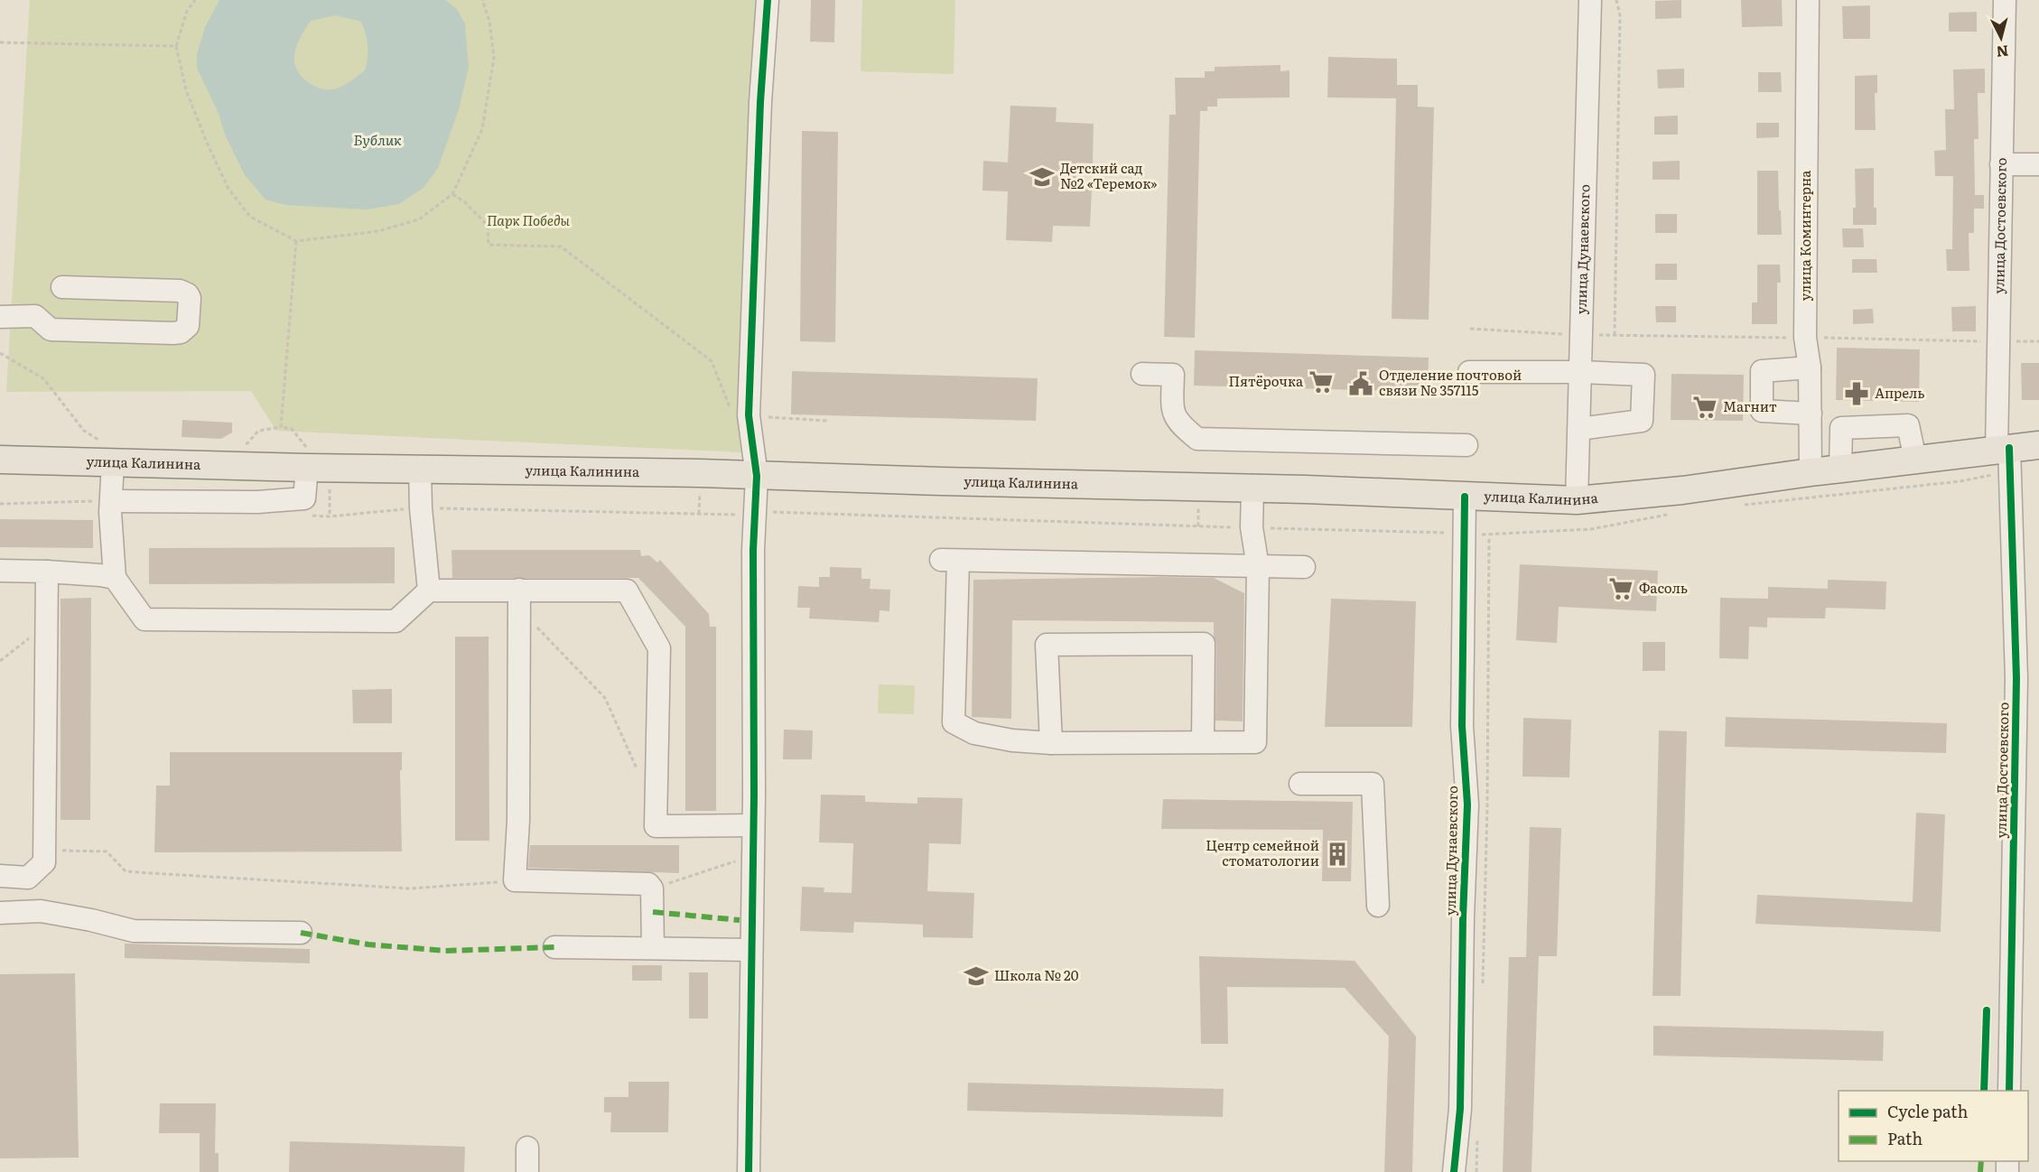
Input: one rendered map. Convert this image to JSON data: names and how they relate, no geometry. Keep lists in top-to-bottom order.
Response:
{
  "streets": {
    "main road": ["улица Калинина"],
    "street": ["улица Достоевского", "улица Коминтерна", "улица Дунаевского"]
  },
  "crossings": [
    ["улица Достоевского", "улица Калинина"],
    ["улица Коминтерна", "улица Калинина"],
    ["улица Дунаевского", "улица Калинина"]
  ],
  "water": ["Бублик"],
  "parks": ["Парк Победы"],
  "places": {
    "school or university": ["Детский сад №2 «Теремок»", "Школа № 20"],
    "supermarket": ["Пятёрочка", "Магнит", "Фасоль"],
    "public building": ["Отделение почтовой связи № 357115"],
    "pharmacy": ["Апрель"],
    "building": ["Центр cемейной cтоматологии"]
  },
  "legend": ["Cycle path", "Path"],
  "north": "bottom"
}
